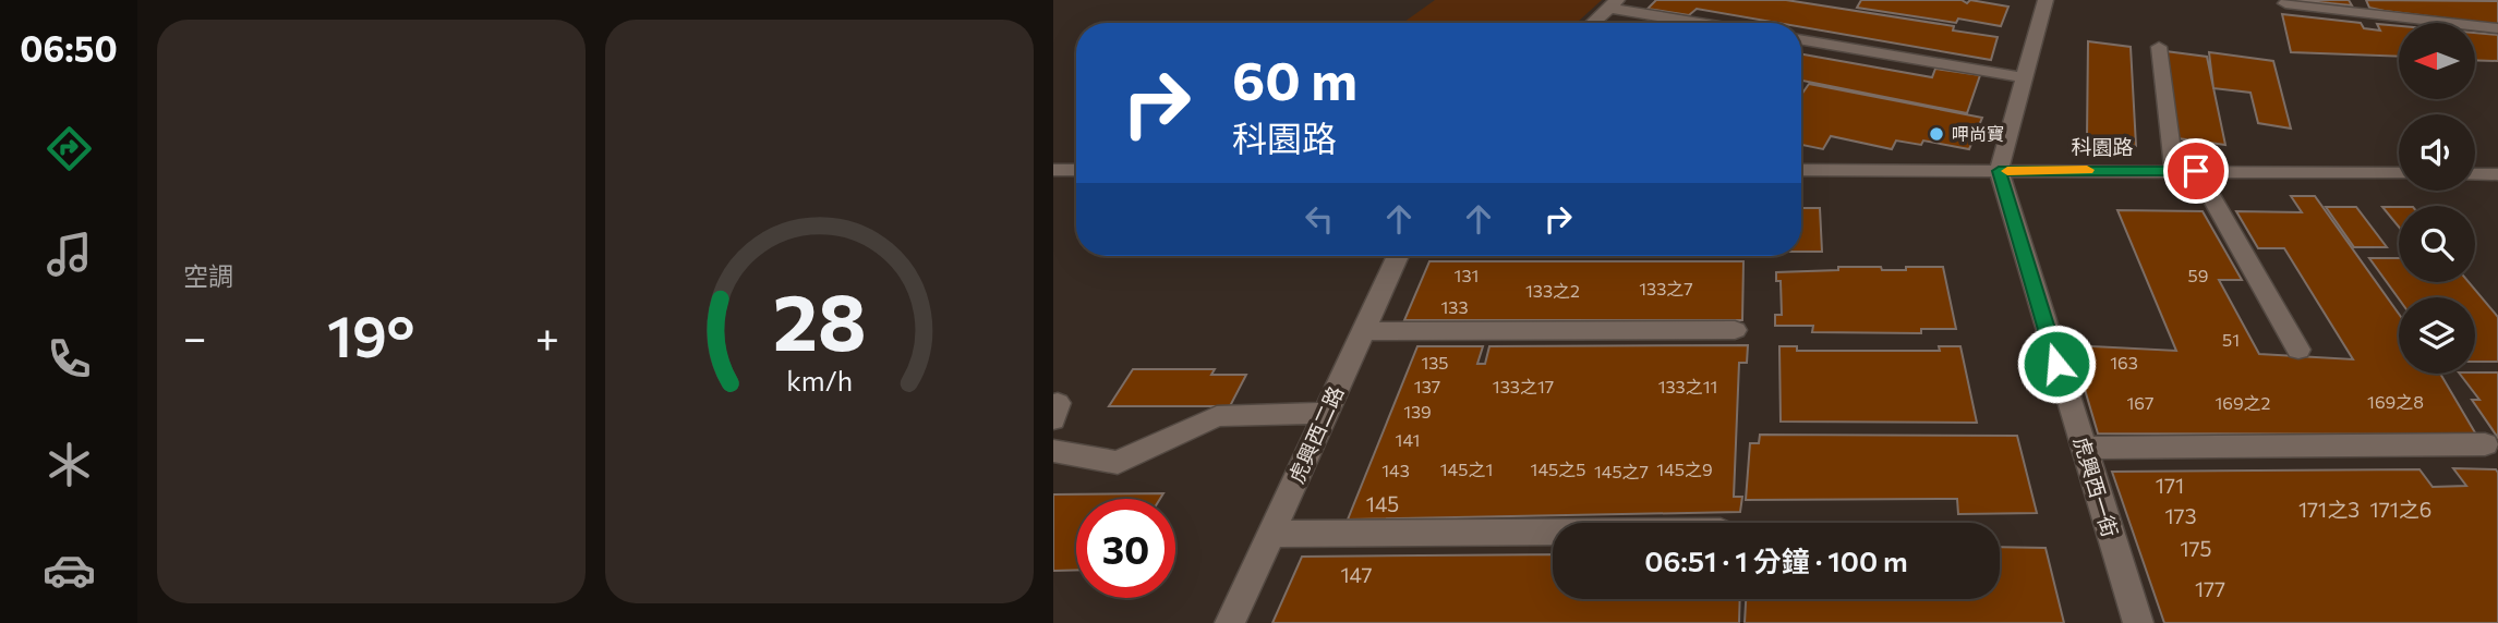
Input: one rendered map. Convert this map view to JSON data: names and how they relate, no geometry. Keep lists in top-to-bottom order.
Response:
{
  "streets": {
    "street": ["科園路", "虎興西二路", "虎興西一街"]
  },
  "crossings": [
    ["科園路", "虎興西一街"]
  ],
  "places": ["呷尚寶"],
  "house_numbers": [
    "131",
    "59",
    "133之7",
    "133之2",
    "133",
    "51",
    "135",
    "163",
    "137",
    "133之17",
    "133之11",
    "169之8",
    "167",
    "169之2",
    "139",
    "141",
    "145之1",
    "145之5",
    "145之9",
    "143",
    "145之7",
    "171",
    "145",
    "171之3",
    "171之6",
    "173",
    "175",
    "147",
    "177"
  ],
  "north": "left",
  "page": {
    "tabs": "06:50",
    "tile": "空調",
    "turn": ["60 m", "科園路"],
    "heat": ["−", "19°", "+"],
    "limit": "30",
    "trip": "06:51 · 1 分鐘 · 100 m",
    "gauge": ["28", "km/h"]
  }
}
